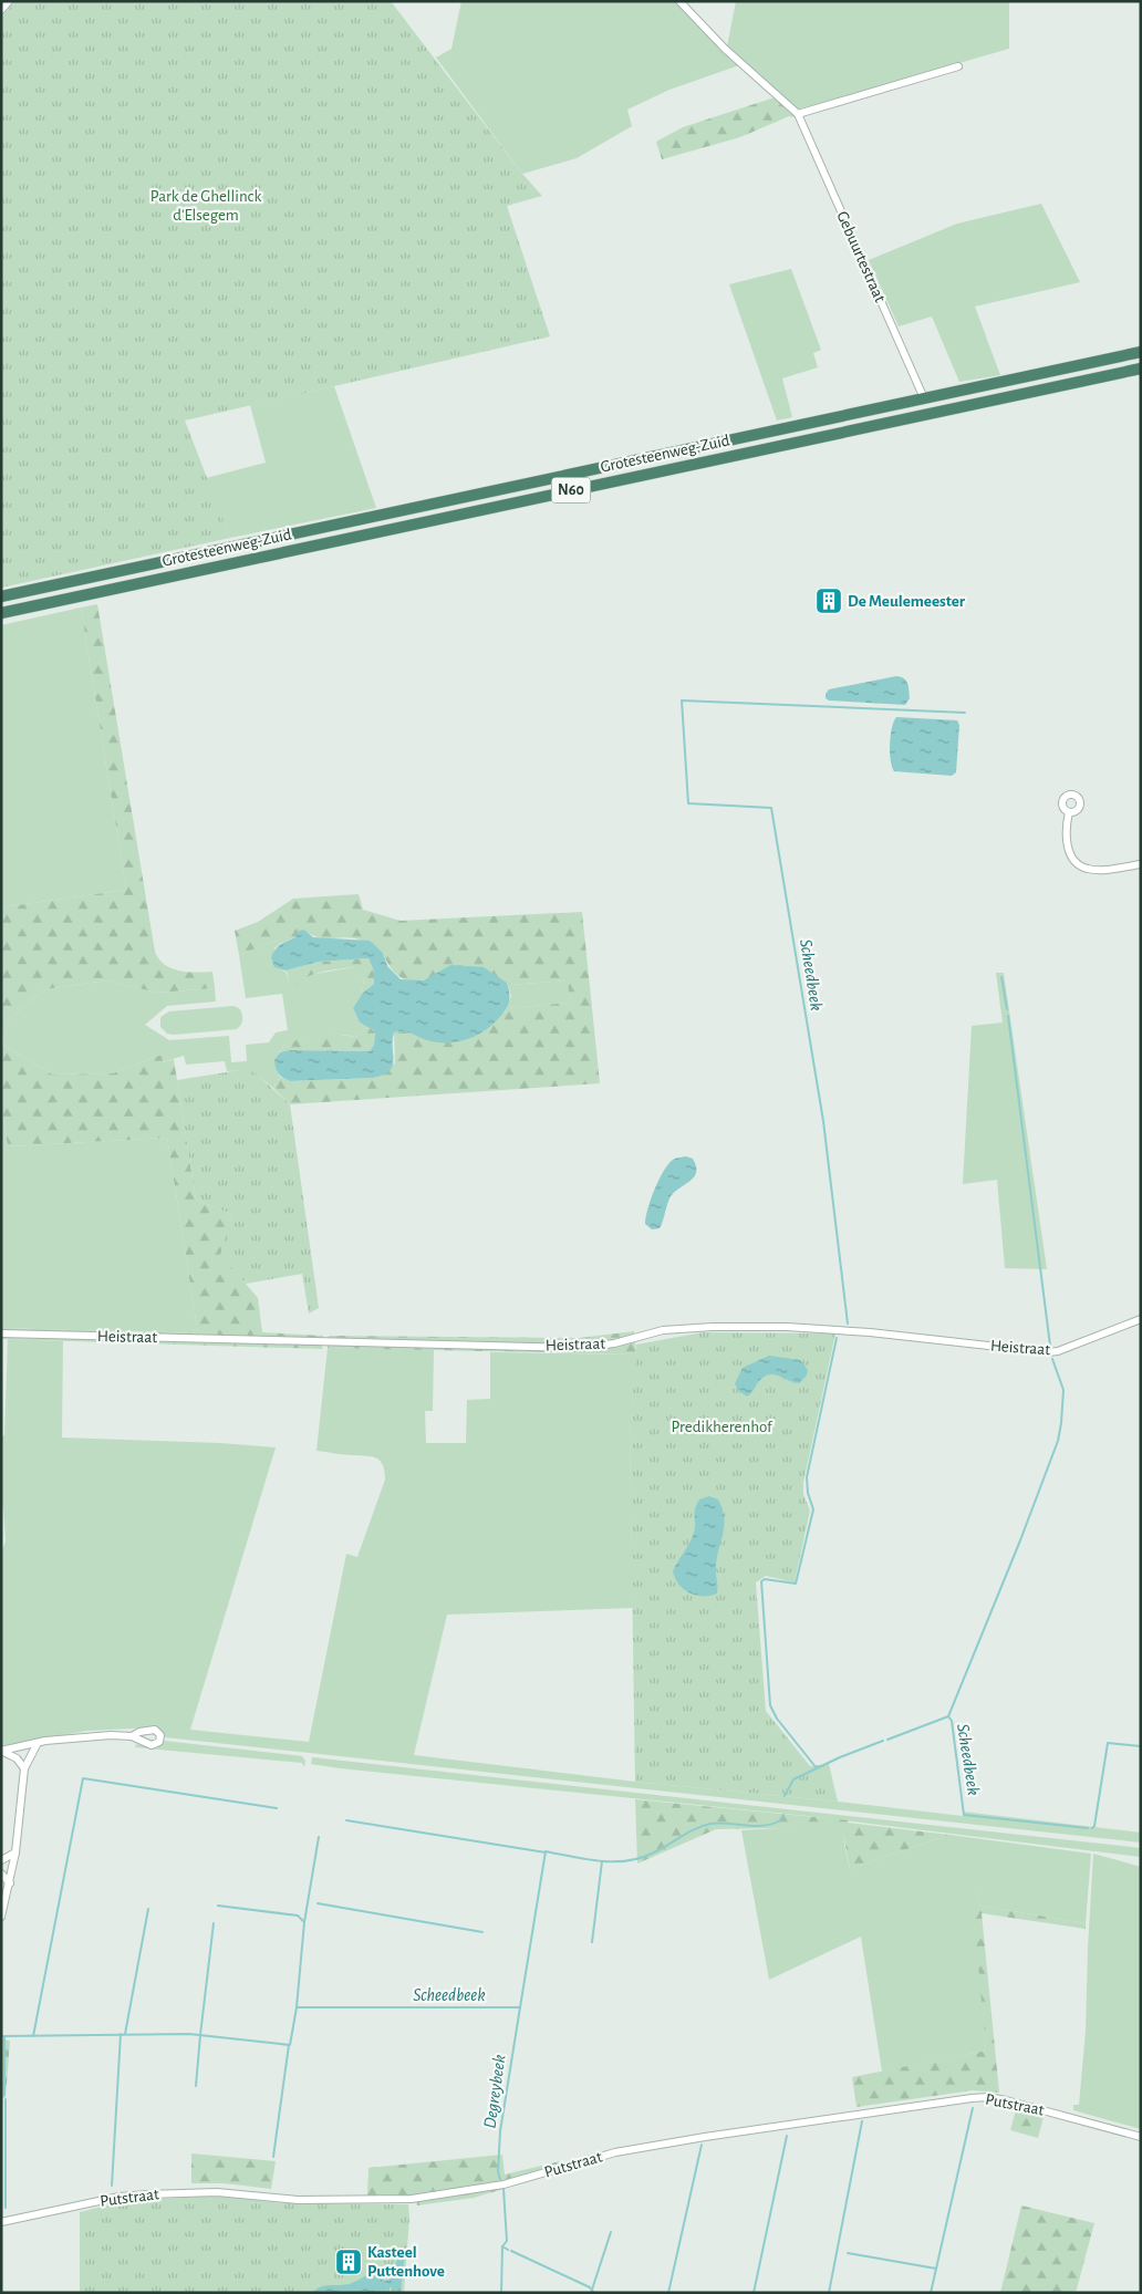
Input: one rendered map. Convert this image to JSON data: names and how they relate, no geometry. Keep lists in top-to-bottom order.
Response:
{
  "streets": {
    "highway": ["Grotesteenweg-Zuid", "N60"],
    "street": ["Gebuurtestraat", "Heistraat", "Putstraat"]
  },
  "crossings": [
    ["Gebuurtestraat", "Grotesteenweg-Zuid"]
  ],
  "water": ["Scheedbeek", "Degreybeek"],
  "parks": ["Park de Ghellinck d'Elsegem", "Predikherenhof"],
  "places": {
    "building": ["De Meulemeester", "Kasteel Puttenhove"]
  }
}
